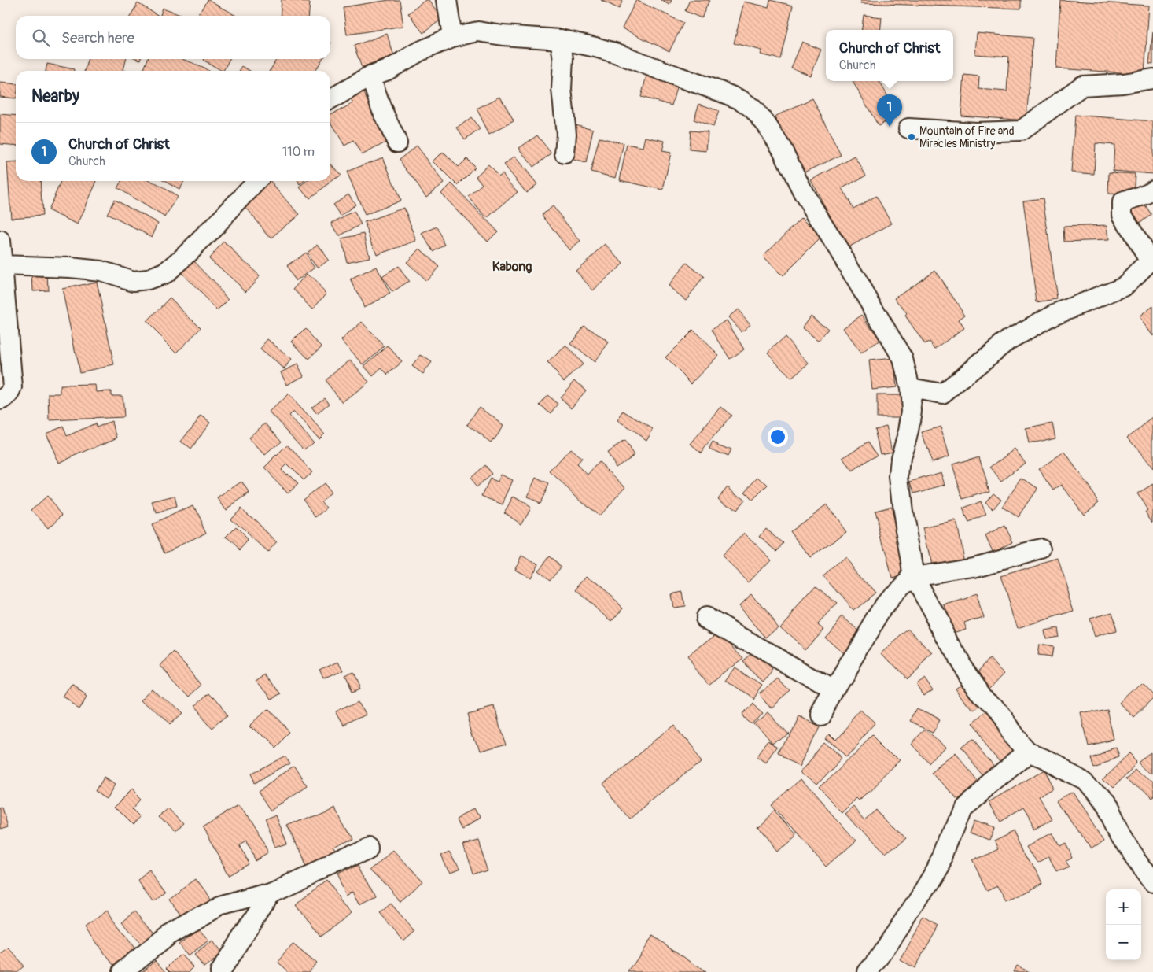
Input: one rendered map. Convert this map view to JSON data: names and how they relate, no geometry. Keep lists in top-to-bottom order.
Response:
{
  "districts": ["Kabong"],
  "places": ["Mountain of Fire and Miracles Ministry"],
  "page": {
    "search": "Search here",
    "popup": ["Church of Christ", "Church"],
    "heading": "Nearby",
    "pins": "1",
    "list": [
      {
        "mark": "1",
        "name": "Church of Christ",
        "note": "Church",
        "value": "110 m"
      }
    ],
    "map_buttons": ["+", "−"]
  }
}
